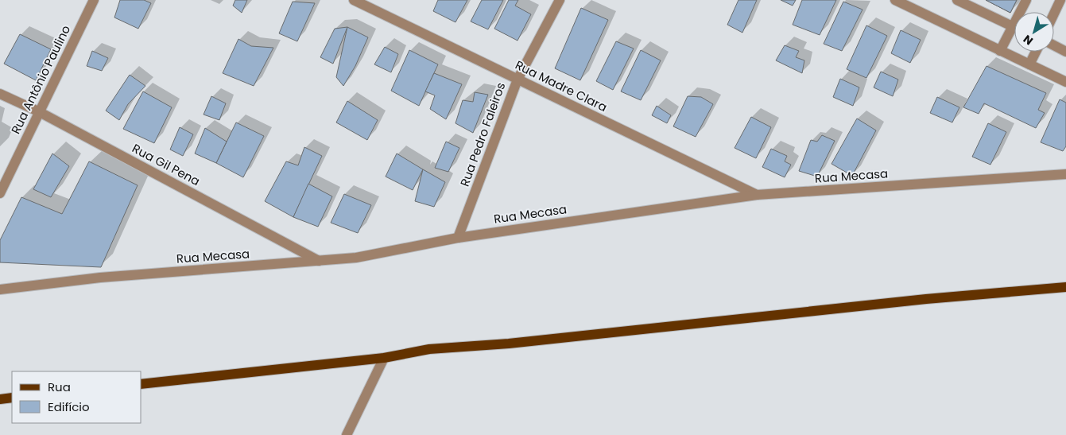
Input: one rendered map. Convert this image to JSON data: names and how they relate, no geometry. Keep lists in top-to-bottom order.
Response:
{
  "streets": {
    "street": [
      "Rua Antônio Paulino",
      "Rua Madre Clara",
      "Rua Pedro Faleiros",
      "Rua Gil Pena",
      "Rua Mecasa"
    ]
  },
  "crossings": [
    ["Rua Antônio Paulino", "Rua Gil Pena"],
    ["Rua Madre Clara", "Rua Pedro Faleiros"],
    ["Rua Madre Clara", "Rua Mecasa"],
    ["Rua Pedro Faleiros", "Rua Mecasa"],
    ["Rua Gil Pena", "Rua Mecasa"]
  ],
  "legend": ["Rua", "Edifício"],
  "north": "bottom left"
}
